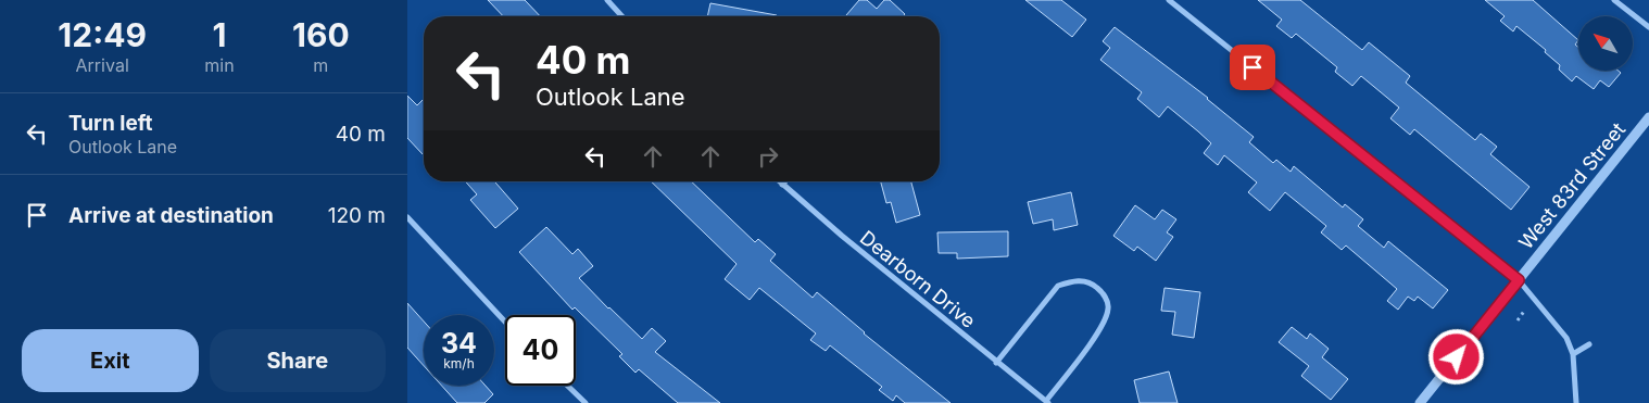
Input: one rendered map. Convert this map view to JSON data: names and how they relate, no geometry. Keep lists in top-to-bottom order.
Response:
{
  "streets": {
    "street": ["West 83rd Street", "Dearborn Drive"]
  },
  "north": "top left",
  "page": {
    "eta": [
      "12:49",
      "Arrival",
      "1",
      "min",
      "160",
      "m"
    ],
    "turn": ["40 m", "Outlook Lane"],
    "list": [
      {
        "name": "Turn left",
        "note": "Outlook Lane",
        "value": "40 m"
      },
      {
        "name": "Arrive at destination",
        "value": "120 m"
      }
    ],
    "speed": "34 km/h",
    "limit": "40",
    "buttons": ["Exit", "Share"]
  }
}
